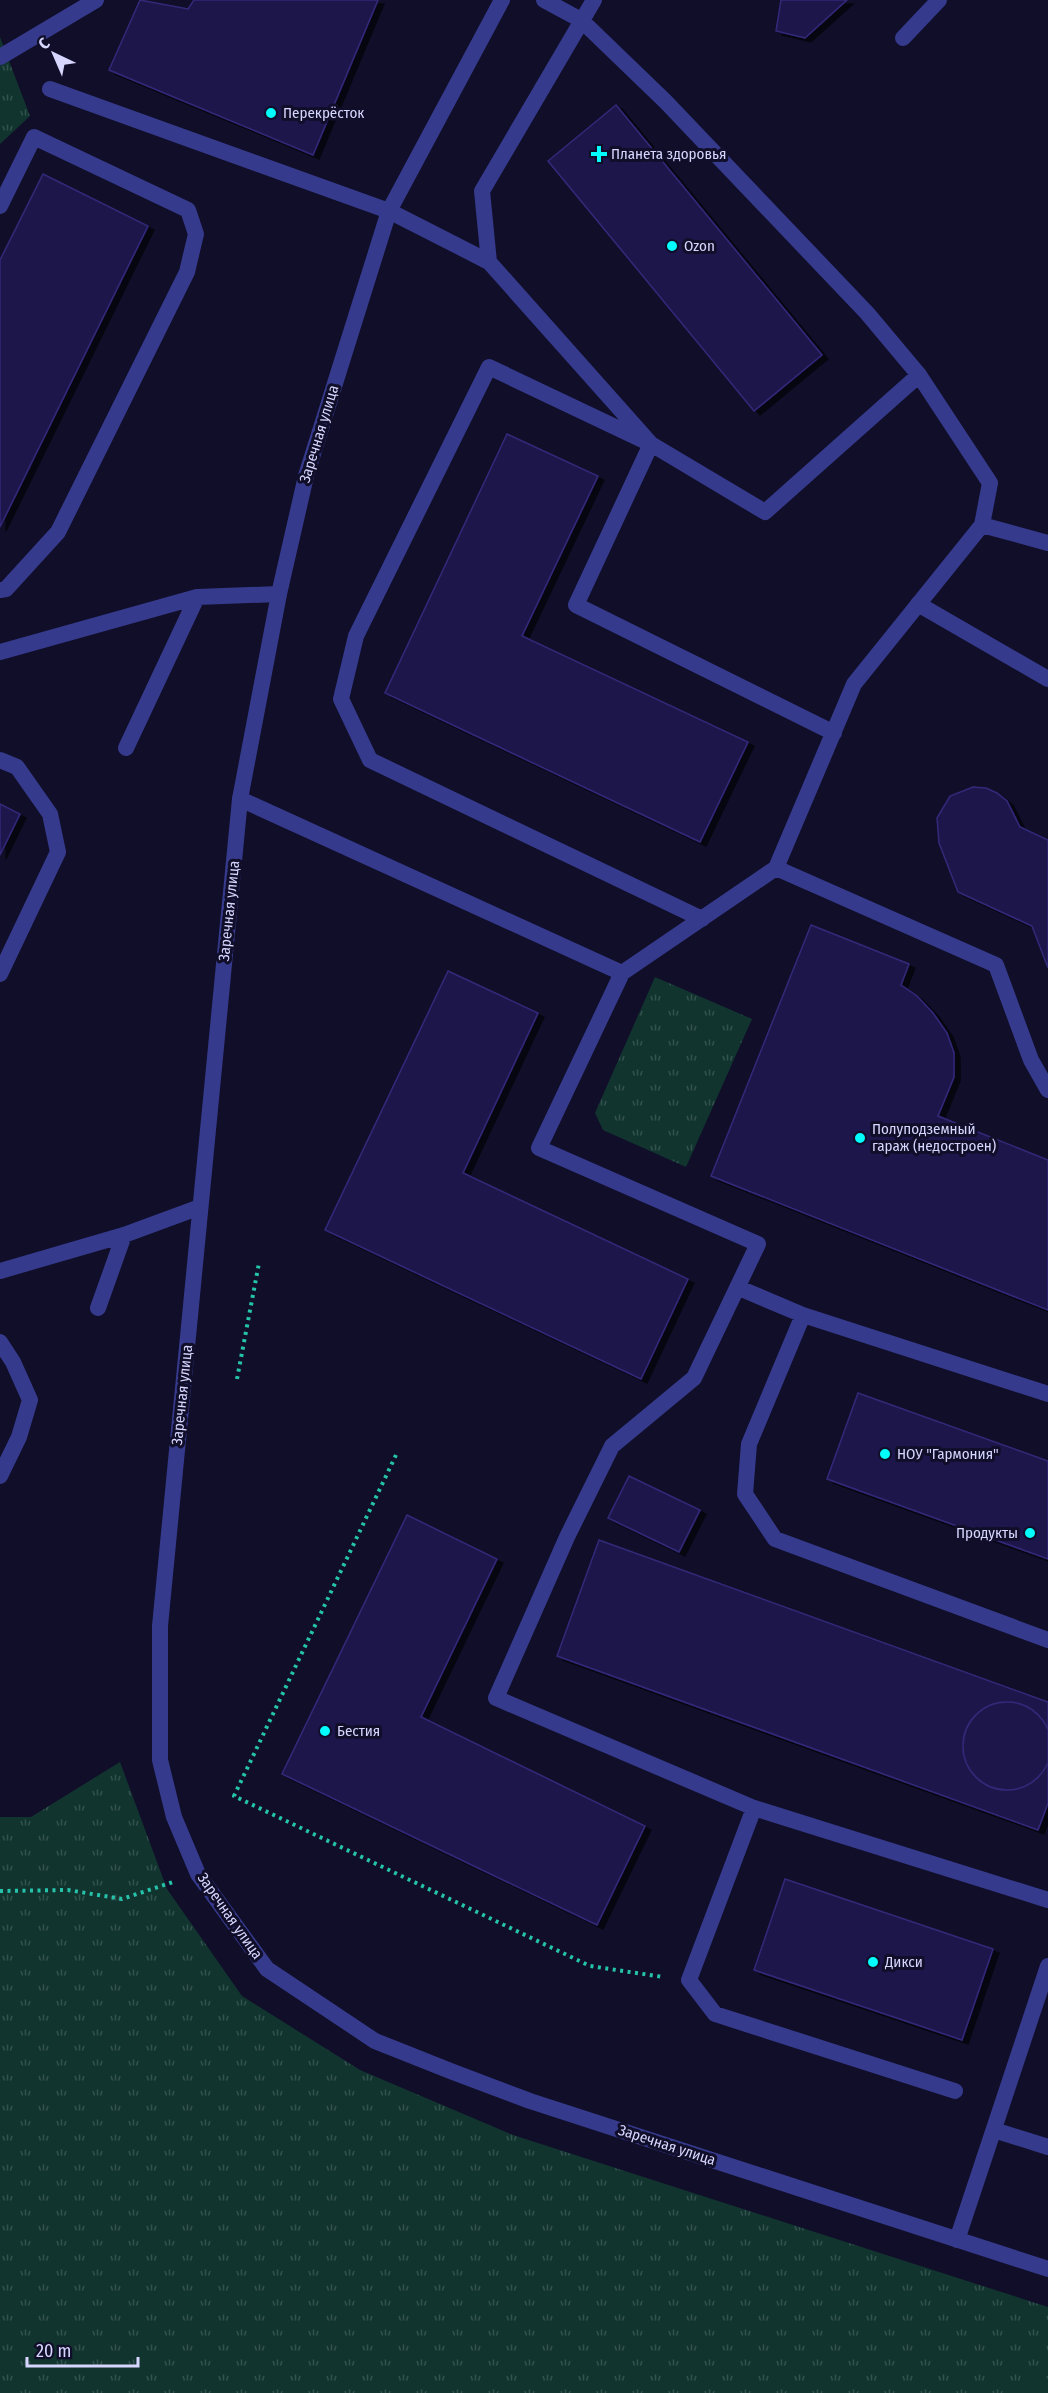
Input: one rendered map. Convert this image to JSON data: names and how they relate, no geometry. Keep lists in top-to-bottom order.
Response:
{
  "streets": {
    "street": ["Заречная улица"]
  },
  "places": {
    "other": [
      "Перекрёсток",
      "Ozon",
      "Полуподземный гараж (недостроен)",
      "НОУ \"Гармония\"",
      "Продукты",
      "Бестия",
      "Дикси"
    ],
    "health": ["Планета здоровья"]
  },
  "scale_bar": "20 m",
  "north": "top left"
}
